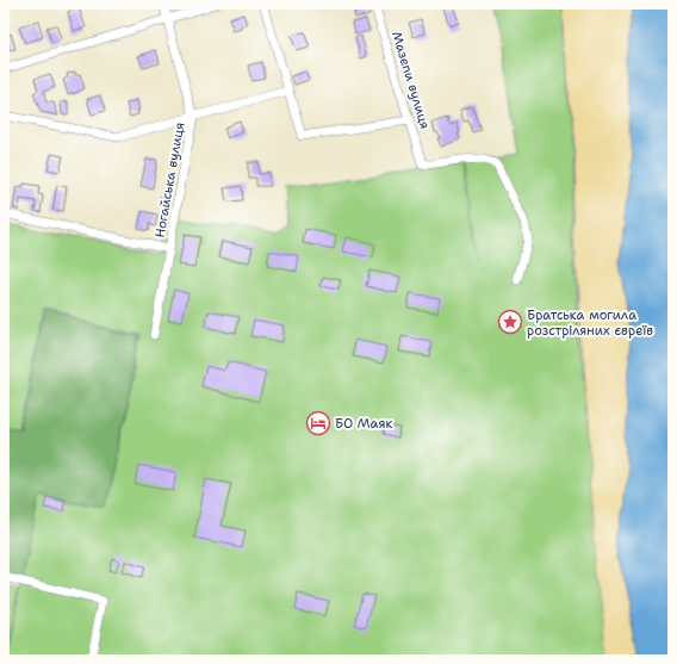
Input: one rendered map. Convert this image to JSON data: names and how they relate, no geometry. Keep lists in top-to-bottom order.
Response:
{
  "streets": {
    "street": ["Мазепи вулиця", "Ногайська вулиця"]
  },
  "places": {
    "place": ["Братська могила розстріляних євреїв"],
    "hotel": ["БО Маяк"]
  }
}
